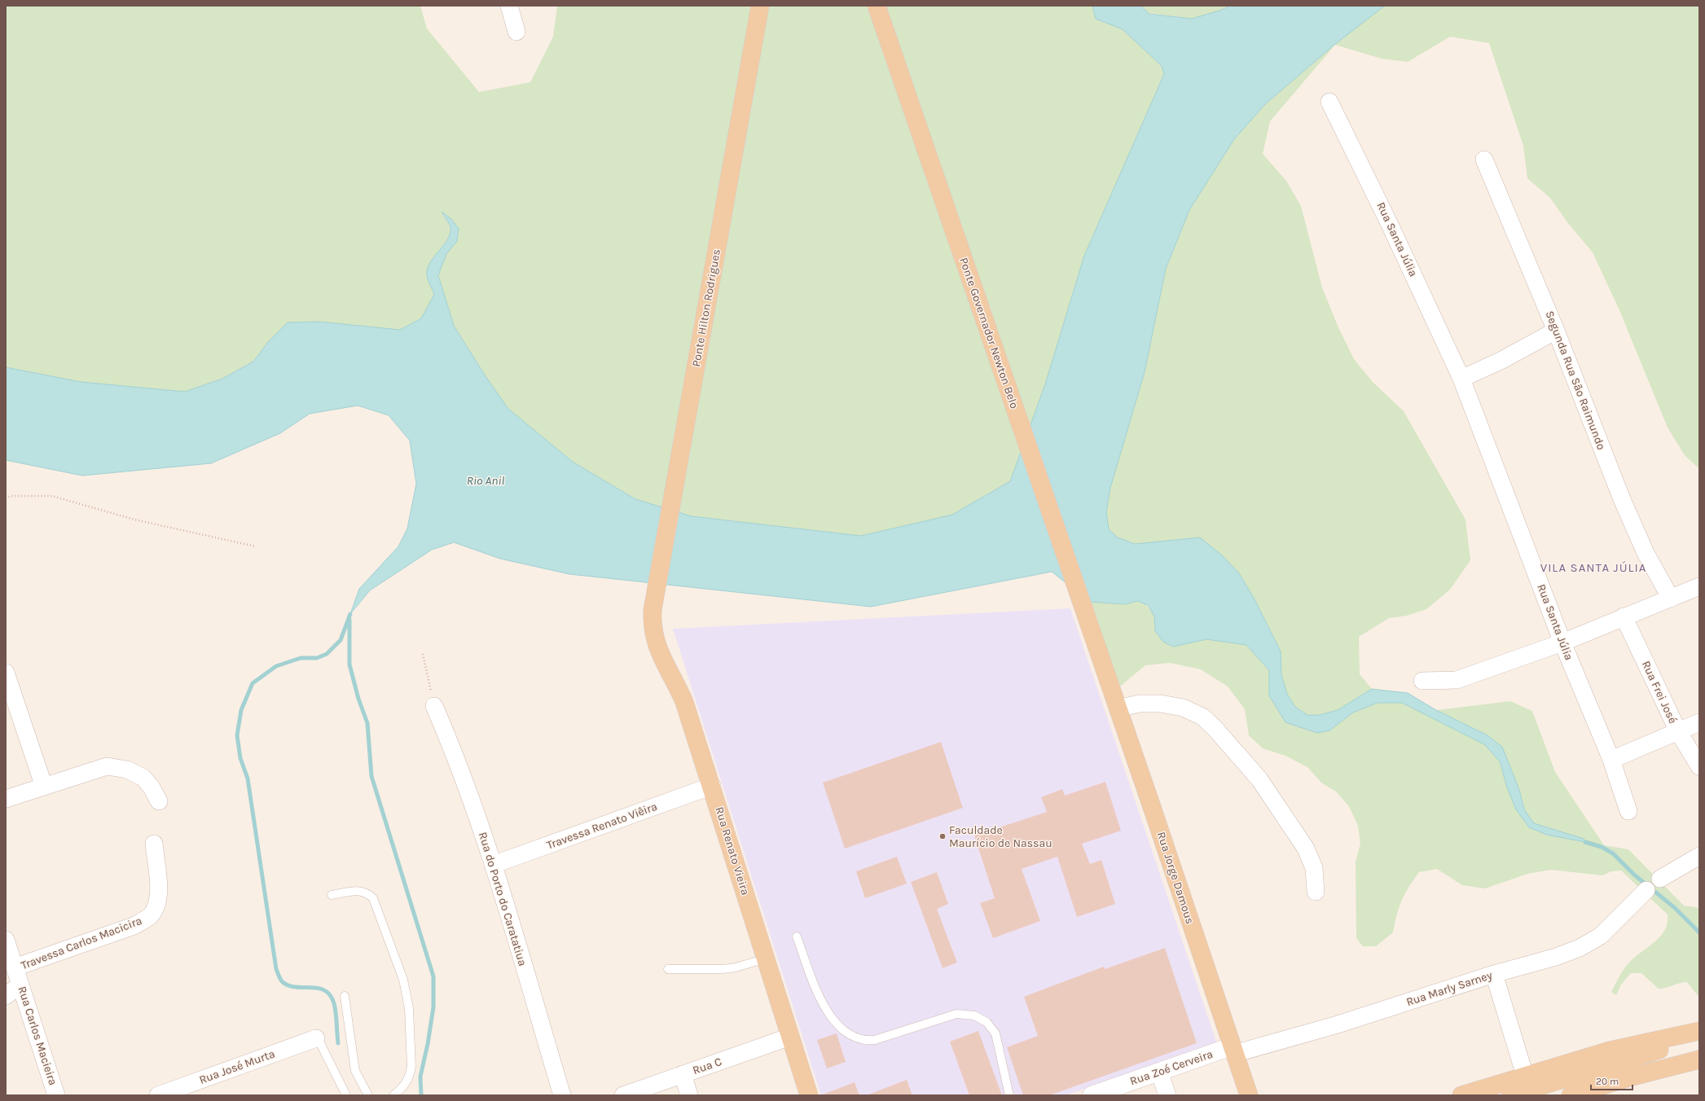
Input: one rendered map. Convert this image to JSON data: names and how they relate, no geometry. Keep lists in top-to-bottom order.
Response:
{
  "streets": {
    "main road": [
      "Ponte Hilton Rodrigues",
      "Ponte Governador Newton Belo",
      "Rua Renato Vieira",
      "Rua Jorge Damous"
    ],
    "street": [
      "Rua Santa Júlia",
      "Segunda Rua São Raimundo",
      "Rua Frei José",
      "Travessa Renato Viêira",
      "Rua do Porto do Caratatiua",
      "Travessa Carlos Macicira",
      "Rua Marly Sarney",
      "Rua Carlos Macieira",
      "Rua C",
      "Rua José Murta",
      "Rua Zoé Cerveira"
    ]
  },
  "crossings": [
    ["Ponte Hilton Rodrigues", "Rua Renato Vieira"],
    ["Ponte Governador Newton Belo", "Rua Jorge Damous"],
    ["Travessa Renato Viêira", "Rua Renato Vieira"],
    ["Travessa Renato Viêira", "Rua do Porto do Caratatiua"],
    ["Rua Renato Vieira", "Rua C"],
    ["Rua Jorge Damous", "Rua Marly Sarney"],
    ["Rua Jorge Damous", "Rua Zoé Cerveira"],
    ["Travessa Carlos Macicira", "Rua Carlos Macieira"],
    ["Rua Marly Sarney", "Rua Zoé Cerveira"]
  ],
  "districts": ["VILA SANTA JÚLIA"],
  "water": ["Rio Anil"],
  "places": ["Faculdade Maurício de Nassau"],
  "scale_bar": "20 m"
}
